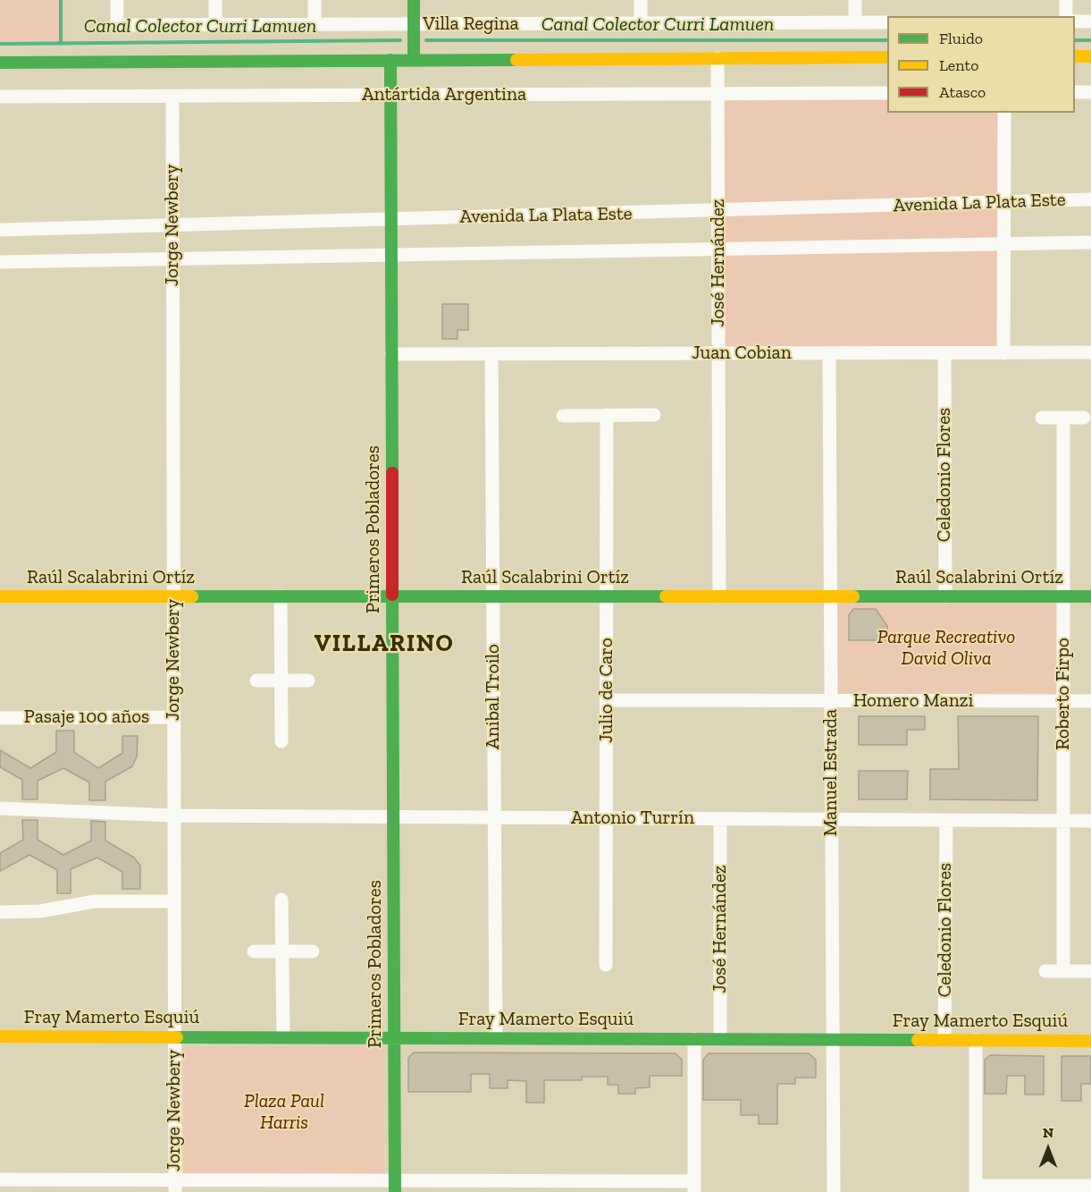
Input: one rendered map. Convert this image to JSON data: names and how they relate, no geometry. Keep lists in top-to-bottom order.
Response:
{
  "streets": {
    "street": [
      "Villa Regina",
      "Antártida Argentina",
      "Avenida La Plata Este",
      "Jorge Newbery",
      "José Hernández",
      "Juan Cobian",
      "Celedonio Flores",
      "Primeros Pobladores",
      "Raúl Scalabrini Ortíz",
      "Julio de Caro",
      "Roberto Firpo",
      "Anibal Troilo",
      "Homero Manzi",
      "Pasaje 100 años",
      "Manuel Estrada",
      "Antonio Turrín",
      "Fray Mamerto Esquiú"
    ]
  },
  "crossings": [
    ["Antártida Argentina", "Jorge Newbery"],
    ["Antártida Argentina", "José Hernández"],
    ["Antártida Argentina", "Primeros Pobladores"],
    ["Avenida La Plata Este", "Jorge Newbery"],
    ["Avenida La Plata Este", "José Hernández"],
    ["Avenida La Plata Este", "Primeros Pobladores"],
    ["Jorge Newbery", "Raúl Scalabrini Ortíz"],
    ["Jorge Newbery", "Pasaje 100 años"],
    ["Jorge Newbery", "Antonio Turrín"],
    ["Jorge Newbery", "Fray Mamerto Esquiú"],
    ["José Hernández", "Juan Cobian"],
    ["José Hernández", "Raúl Scalabrini Ortíz"],
    ["José Hernández", "Antonio Turrín"],
    ["José Hernández", "Fray Mamerto Esquiú"],
    ["Juan Cobian", "Celedonio Flores"],
    ["Juan Cobian", "Primeros Pobladores"],
    ["Juan Cobian", "Anibal Troilo"],
    ["Juan Cobian", "Manuel Estrada"],
    ["Celedonio Flores", "Raúl Scalabrini Ortíz"],
    ["Celedonio Flores", "Antonio Turrín"],
    ["Celedonio Flores", "Fray Mamerto Esquiú"],
    ["Primeros Pobladores", "Raúl Scalabrini Ortíz"],
    ["Primeros Pobladores", "Antonio Turrín"],
    ["Primeros Pobladores", "Fray Mamerto Esquiú"],
    ["Raúl Scalabrini Ortíz", "Julio de Caro"],
    ["Raúl Scalabrini Ortíz", "Roberto Firpo"],
    ["Raúl Scalabrini Ortíz", "Anibal Troilo"],
    ["Raúl Scalabrini Ortíz", "Manuel Estrada"],
    ["Julio de Caro", "Homero Manzi"],
    ["Julio de Caro", "Antonio Turrín"],
    ["Roberto Firpo", "Homero Manzi"],
    ["Roberto Firpo", "Antonio Turrín"],
    ["Anibal Troilo", "Antonio Turrín"],
    ["Anibal Troilo", "Fray Mamerto Esquiú"],
    ["Homero Manzi", "Manuel Estrada"],
    ["Manuel Estrada", "Antonio Turrín"],
    ["Manuel Estrada", "Fray Mamerto Esquiú"]
  ],
  "districts": ["VILLARINO"],
  "water": ["Canal Colector Curri Lamuen"],
  "parks": ["Parque Recreativo David Oliva", "Plaza Paul Harris"],
  "legend": ["Fluido", "Lento", "Atasco"],
  "north": "top"
}
